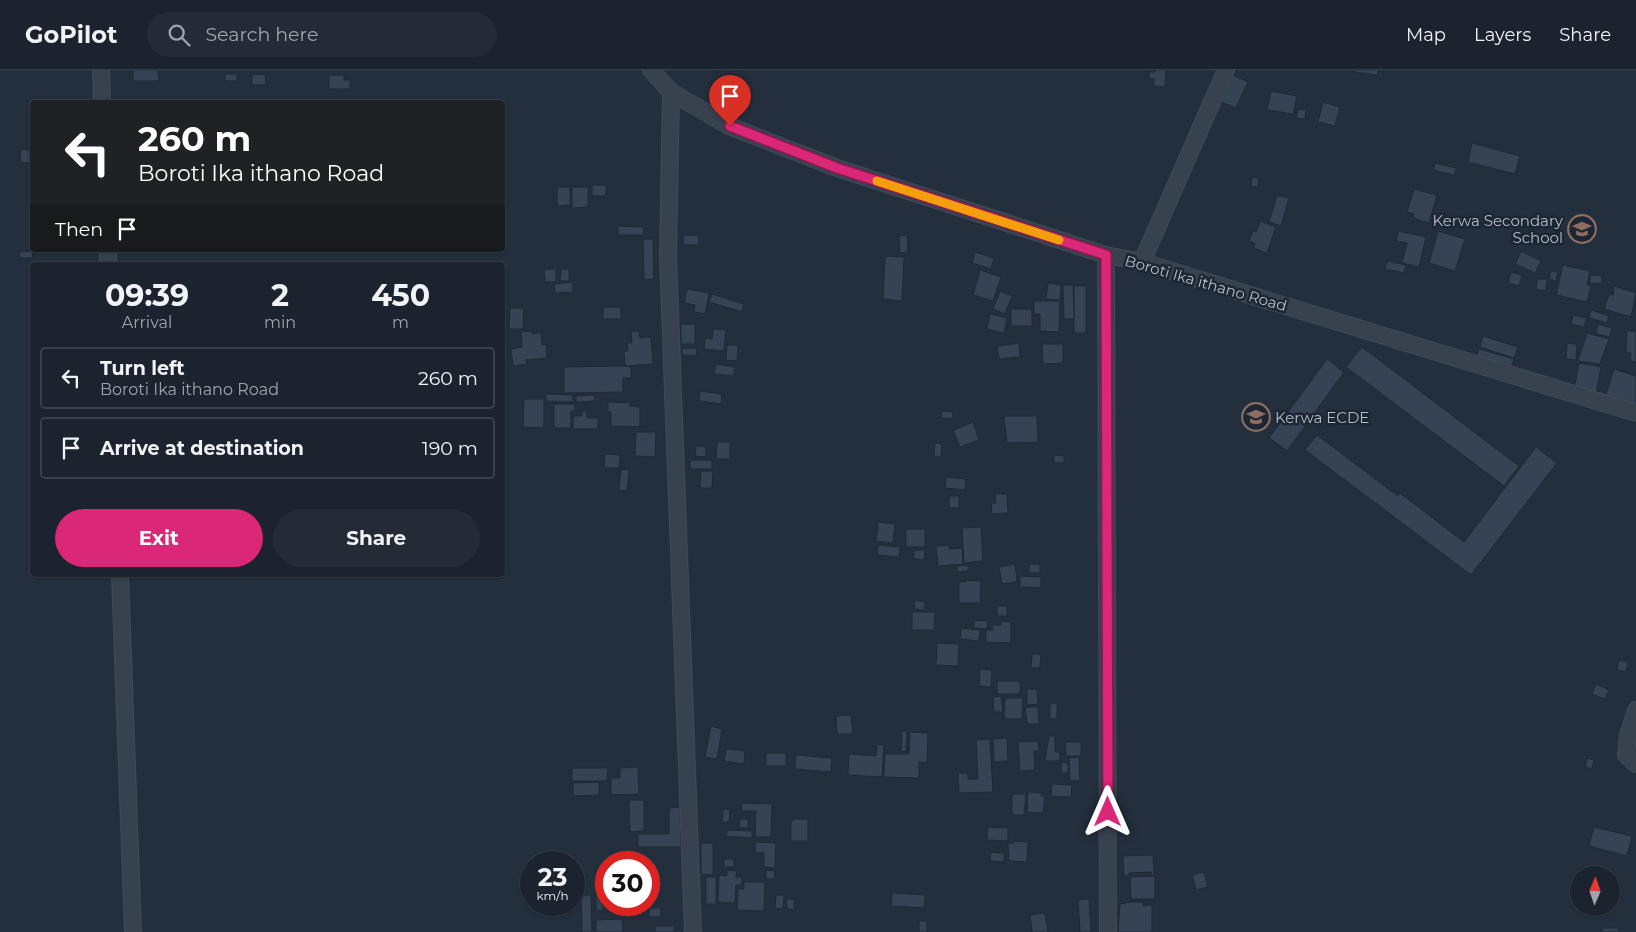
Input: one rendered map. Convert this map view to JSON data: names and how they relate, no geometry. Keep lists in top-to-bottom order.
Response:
{
  "streets": {
    "street": ["Boroti Ika ithano Road"]
  },
  "places": {
    "school or university": ["Kerwa Secondary School", "Kerwa ECDE"]
  },
  "north": "top",
  "page": {
    "header": "GoPilot",
    "search": "Search here",
    "nav": ["Map", "Layers", "Share"],
    "turn": ["260 m", "Boroti Ika ithano Road"],
    "then": "Then",
    "eta": [
      "09:39",
      "Arrival",
      "2",
      "min",
      "450",
      "m"
    ],
    "list": [
      {
        "name": "Turn left",
        "note": "Boroti Ika ithano Road",
        "value": "260 m"
      },
      {
        "name": "Arrive at destination",
        "value": "190 m"
      }
    ],
    "buttons": ["Exit", "Share"],
    "speed": "23 km/h",
    "limit": "30"
  }
}
